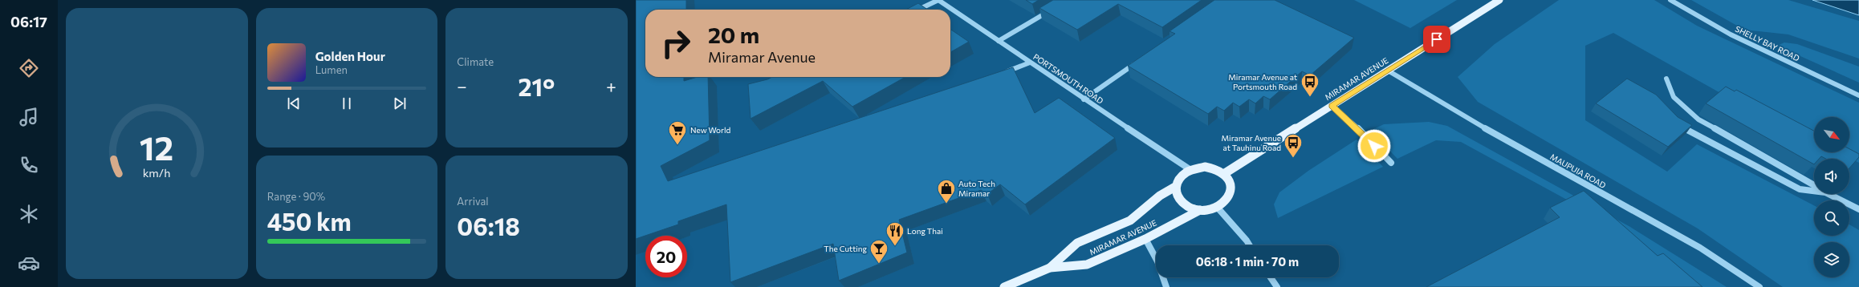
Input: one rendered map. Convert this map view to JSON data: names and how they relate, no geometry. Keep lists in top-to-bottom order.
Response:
{
  "streets": {
    "main road": ["MIRAMAR AVENUE"],
    "street": ["SHELLY BAY ROAD", "PORTSMOUTH ROAD", "MAUPUIA ROAD"]
  },
  "crossings": [
    ["PORTSMOUTH ROAD", "MIRAMAR AVENUE"],
    ["MIRAMAR AVENUE", "MAUPUIA ROAD"]
  ],
  "places": {
    "bus stop": ["Miramar Avenue at Portsmouth Road", "Miramar Avenue at Tauhinu Road"],
    "supermarket": ["New World"],
    "shop": ["Auto Tech Miramar"],
    "restaurant": ["Long Thai"],
    "bar": ["The Cutting"]
  },
  "north": "bottom right",
  "page": {
    "tabs": "06:17",
    "tile": [
      "Climate",
      ["Range · 90%", "450 km"],
      ["Arrival", "06:18"]
    ],
    "turn": ["20 m", "Miramar Avenue"],
    "song": ["Golden Hour", "Lumen"],
    "heat": ["−", "21°", "+"],
    "limit": "20",
    "trip": "06:18 · 1 min · 70 m",
    "gauge": ["12", "km/h"]
  }
}
